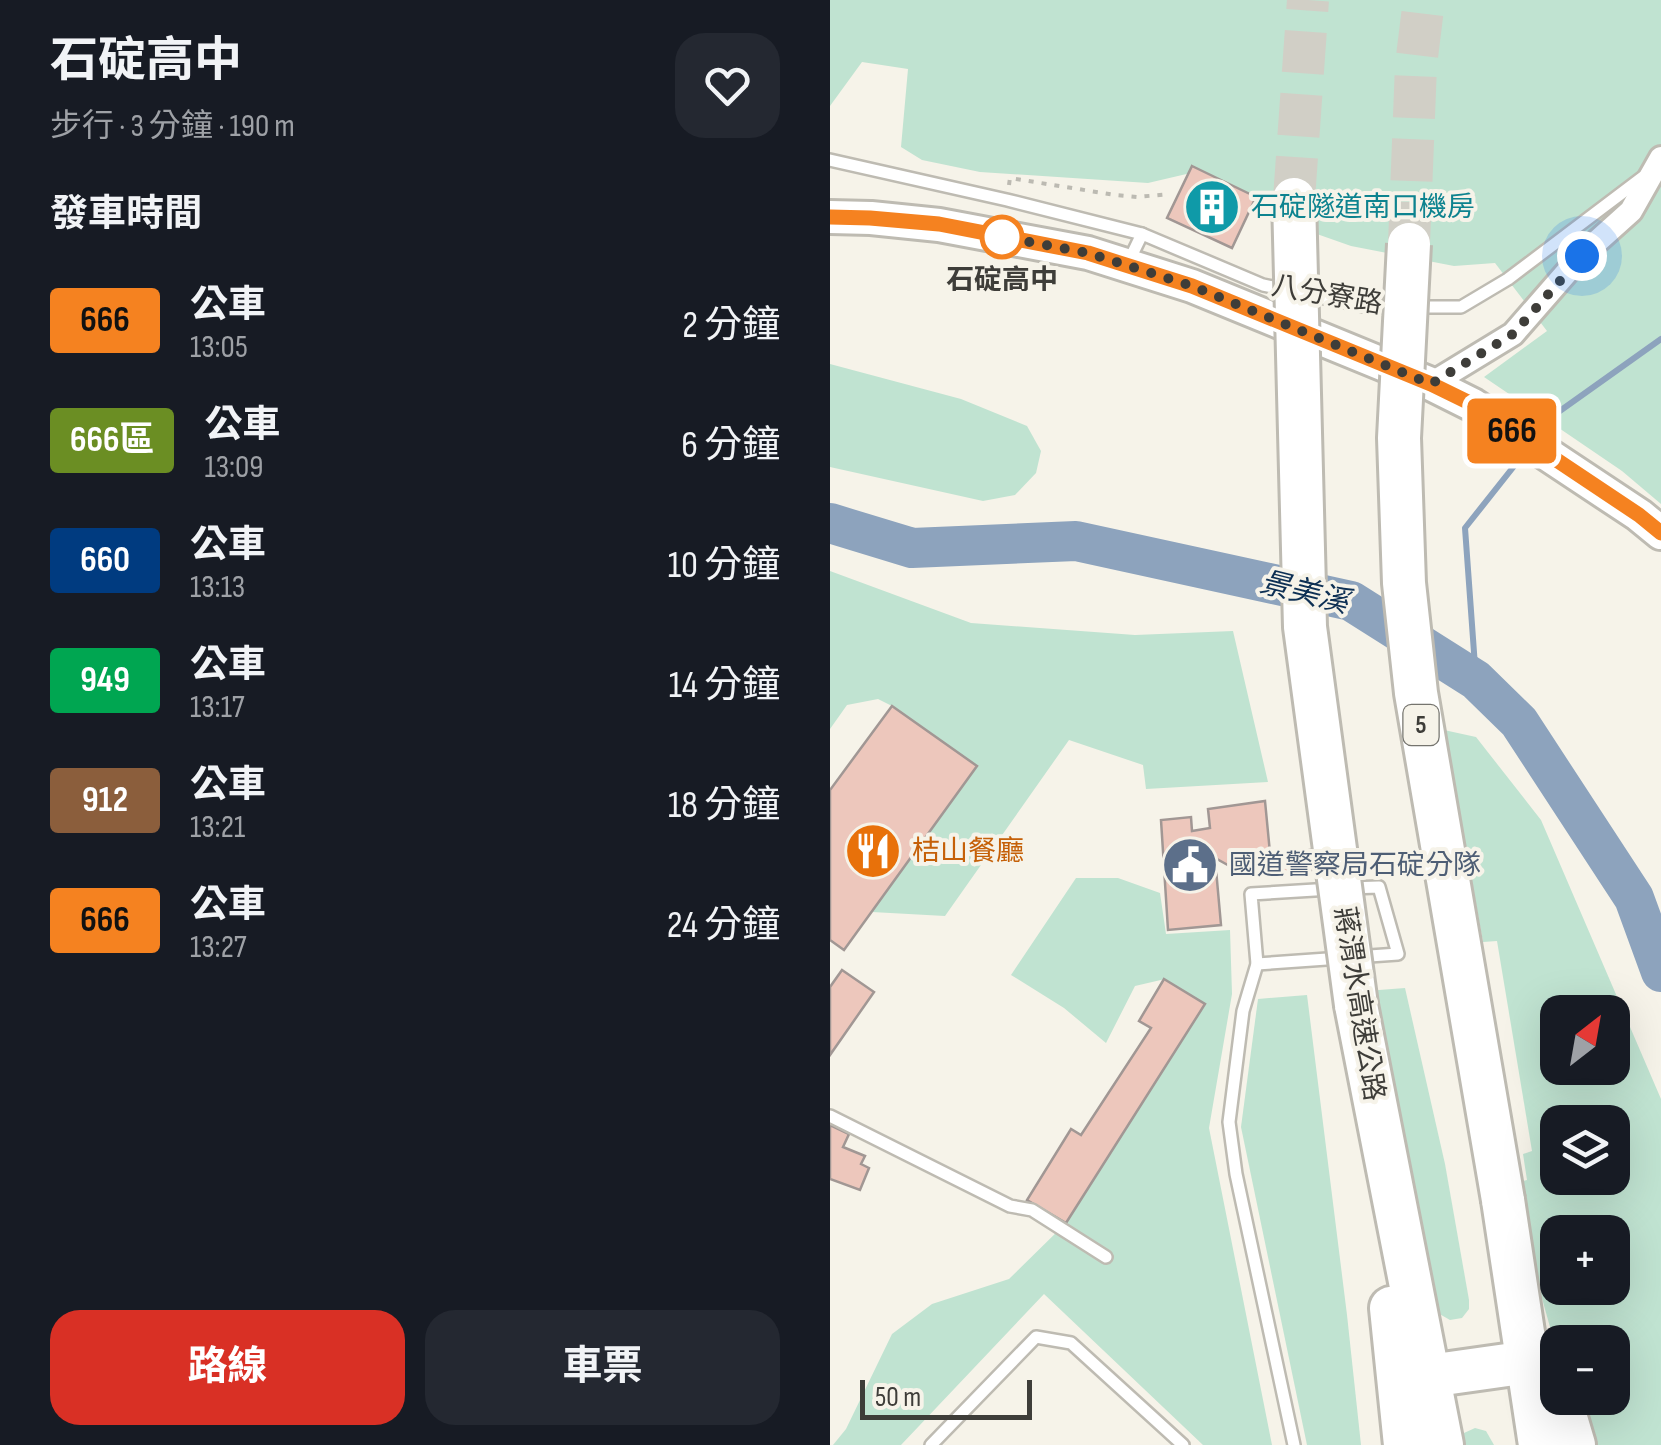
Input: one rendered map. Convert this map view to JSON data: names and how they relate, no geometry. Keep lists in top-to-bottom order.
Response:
{
  "streets": {
    "highway": ["5", "蔣渭水高速公路"],
    "lane": ["八分寮路"]
  },
  "water": ["景美溪"],
  "places": {
    "building": ["石碇隧道南口機房"],
    "other": ["石碇高中"],
    "restaurant": ["桔山餐廳"],
    "public building": ["國道警察局石碇分隊"]
  },
  "lines": ["bus line 666"],
  "scale_bar": "50 m",
  "north": "top right",
  "page": {
    "heading": [
      ["石碇高中", "步行 · 3 分鐘 · 190 m"],
      "發車時間"
    ],
    "on_map": "666",
    "list": [
      {
        "mark": "666",
        "name": "公車",
        "note": "13:05",
        "value": "2 分鐘"
      },
      {
        "mark": "666區",
        "name": "公車",
        "note": "13:09",
        "value": "6 分鐘"
      },
      {
        "mark": "660",
        "name": "公車",
        "note": "13:13",
        "value": "10 分鐘"
      },
      {
        "mark": "949",
        "name": "公車",
        "note": "13:17",
        "value": "14 分鐘"
      },
      {
        "mark": "912",
        "name": "公車",
        "note": "13:21",
        "value": "18 分鐘"
      },
      {
        "mark": "666",
        "name": "公車",
        "note": "13:27",
        "value": "24 分鐘"
      }
    ],
    "map_buttons": ["+", "−"],
    "buttons": ["路線", "車票"],
    "scale": "50 m"
  }
}
